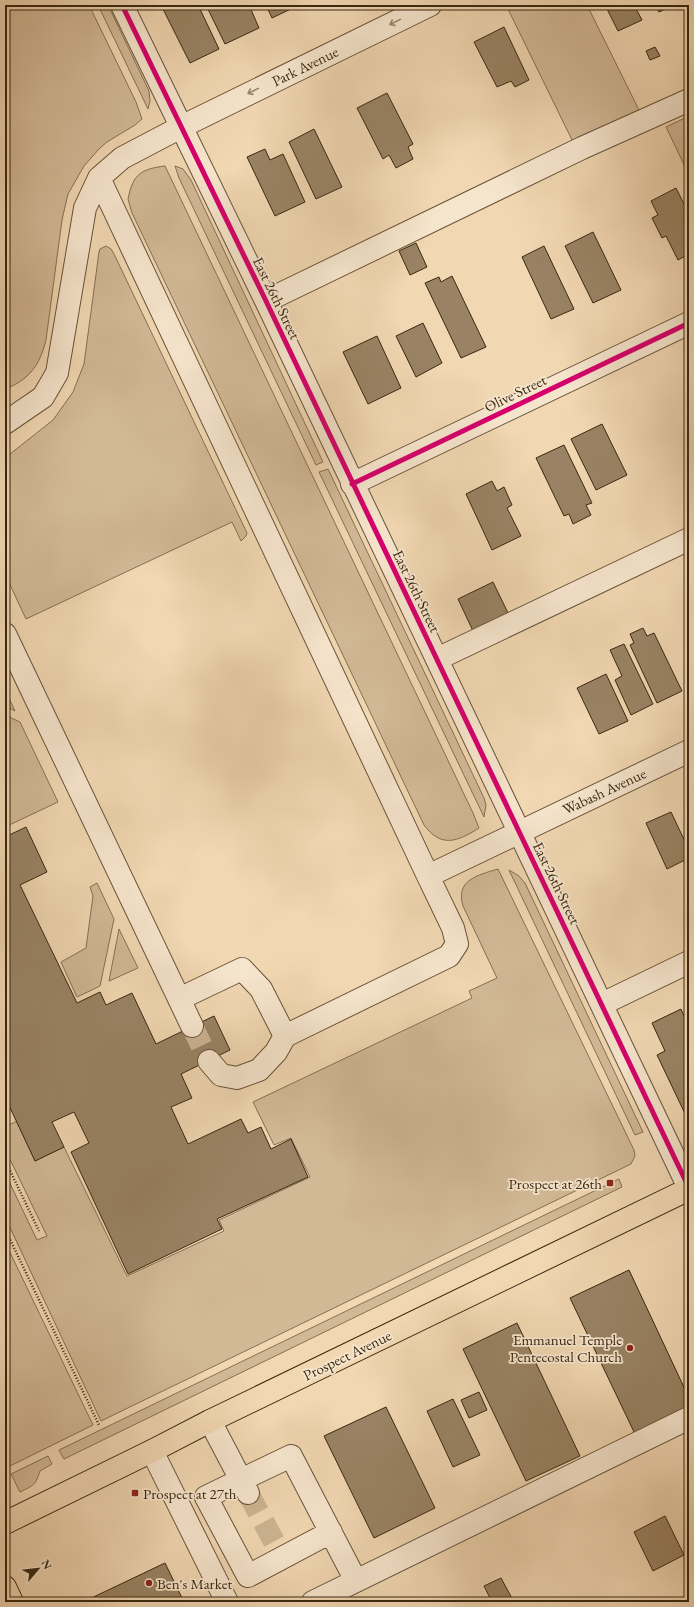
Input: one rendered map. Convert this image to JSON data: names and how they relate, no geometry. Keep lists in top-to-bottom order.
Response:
{
  "streets": {
    "main road": ["Prospect Avenue"],
    "street": [
      "Park Avenue",
      "East 26th Street",
      "Olive Street",
      "Wabash Avenue"
    ]
  },
  "crossings": [
    ["Park Avenue", "East 26th Street"],
    ["East 26th Street", "Olive Street"],
    ["East 26th Street", "Wabash Avenue"],
    ["East 26th Street", "Prospect Avenue"]
  ],
  "places": {
    "transit": ["Prospect at 26th", "Prospect at 27th"],
    "other": ["Emmanuel Temple Pentecostal Church", "Ben's Market"]
  },
  "north": "top right"
}
